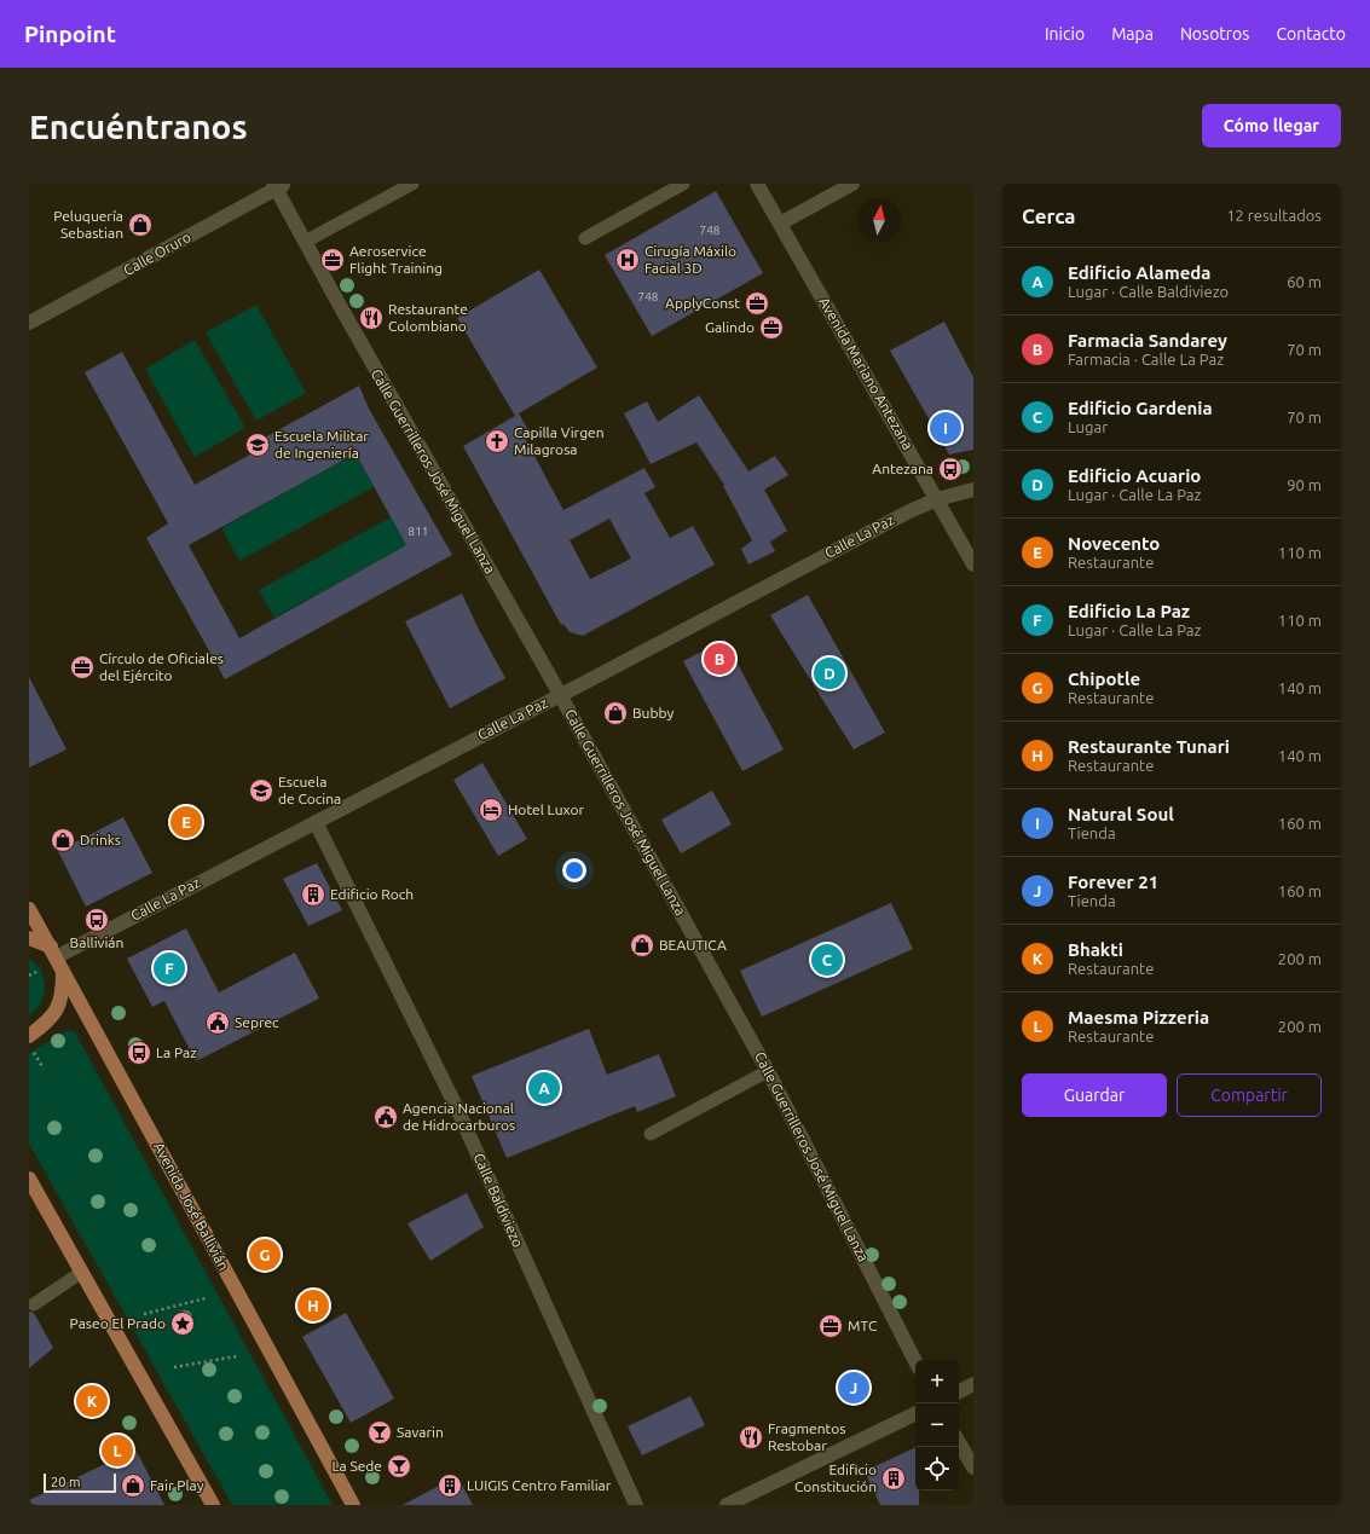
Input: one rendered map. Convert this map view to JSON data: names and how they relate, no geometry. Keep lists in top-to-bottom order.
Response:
{
  "streets": {
    "main road": ["Avenida José Ballivián"],
    "street": [
      "Calle Oruro",
      "Avenida Mariano Antezana",
      "Calle Guerrilleros José Miguel Lanza",
      "Calle La Paz",
      "Calle Baldiviezo"
    ]
  },
  "crossings": [
    ["Calle Oruro", "Calle Guerrilleros José Miguel Lanza"],
    ["Avenida Mariano Antezana", "Calle La Paz"],
    ["Calle Guerrilleros José Miguel Lanza", "Calle La Paz"],
    ["Calle La Paz", "Calle Baldiviezo"],
    ["Calle La Paz", "Avenida José Ballivián"]
  ],
  "places": {
    "shop": [
      "Peluquería Sebastian",
      "Bubby",
      "Drinks",
      "BEAUTICA",
      "Fair Play"
    ],
    "office": [
      "Aeroservice Flight Training",
      "ApplyConst",
      "Galindo",
      "Círculo de Oficiales del Ejército",
      "MTC"
    ],
    "hospital": ["Cirugía Máxilo Facial 3D"],
    "restaurant": ["Restaurante Colombiano", "Fragmentos Restobar"],
    "church": ["Capilla Virgen Milagrosa"],
    "school or university": ["Escuela Militar de Ingeniería", "Escuela de Cocina"],
    "bus stop": ["Antezana", "Ballivián", "La Paz"],
    "hotel": ["Hotel Luxor"],
    "building": ["Edificio Roch", "Edificio Constitución", "LUIGIS Centro Familiar"],
    "public building": ["Seprec", "Agencia Nacional de Hidrocarburos"],
    "place": ["Paseo El Prado"],
    "bar": ["Savarin", "La Sede"]
  },
  "house_numbers": ["748", "748", "811"],
  "scale_bar": "20 m",
  "north": "top",
  "page": {
    "header": "Pinpoint",
    "nav": [
      "Inicio",
      "Mapa",
      "Nosotros",
      "Contacto"
    ],
    "buttons": [
      "Cómo llegar",
      ["Guardar", "Compartir"]
    ],
    "title": "Encuéntranos",
    "heading": ["Cerca", "12 resultados"],
    "list": [
      {
        "mark": "A",
        "name": "Edificio Alameda",
        "note": "Lugar · Calle Baldiviezo",
        "value": "60 m"
      },
      {
        "mark": "B",
        "name": "Farmacia Sandarey",
        "note": "Farmacia · Calle La Paz",
        "value": "70 m"
      },
      {
        "mark": "C",
        "name": "Edificio Gardenia",
        "note": "Lugar",
        "value": "70 m"
      },
      {
        "mark": "D",
        "name": "Edificio Acuario",
        "note": "Lugar · Calle La Paz",
        "value": "90 m"
      },
      {
        "mark": "E",
        "name": "Novecento",
        "note": "Restaurante",
        "value": "110 m"
      },
      {
        "mark": "F",
        "name": "Edificio La Paz",
        "note": "Lugar · Calle La Paz",
        "value": "110 m"
      },
      {
        "mark": "G",
        "name": "Chipotle",
        "note": "Restaurante",
        "value": "140 m"
      },
      {
        "mark": "H",
        "name": "Restaurante Tunari",
        "note": "Restaurante",
        "value": "140 m"
      },
      {
        "mark": "I",
        "name": "Natural Soul",
        "note": "Tienda",
        "value": "160 m"
      },
      {
        "mark": "J",
        "name": "Forever 21",
        "note": "Tienda",
        "value": "160 m"
      },
      {
        "mark": "K",
        "name": "Bhakti",
        "note": "Restaurante",
        "value": "200 m"
      },
      {
        "mark": "L",
        "name": "Maesma Pizzeria",
        "note": "Restaurante",
        "value": "200 m"
      }
    ],
    "pins": [
      "I",
      "B",
      "D",
      "E",
      "C",
      "F",
      "A",
      "G",
      "H",
      "J",
      "K",
      "L"
    ],
    "map_buttons": ["+", "−"],
    "scale": "20 m"
  }
}
